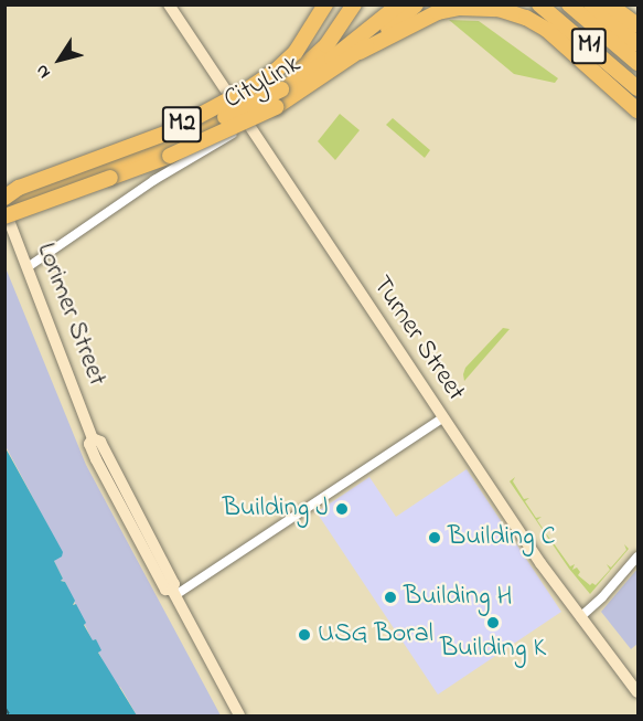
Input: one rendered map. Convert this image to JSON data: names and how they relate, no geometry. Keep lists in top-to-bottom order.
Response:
{
  "streets": {
    "highway": ["M1", "CityLink", "M2"],
    "street": ["Lorimer Street", "Turner Street"]
  },
  "crossings": [
    ["CityLink", "M2"]
  ],
  "places": [
    "Building J",
    "Building C",
    "Building H",
    "Building K",
    "USG Boral"
  ],
  "north": "bottom left"
}
